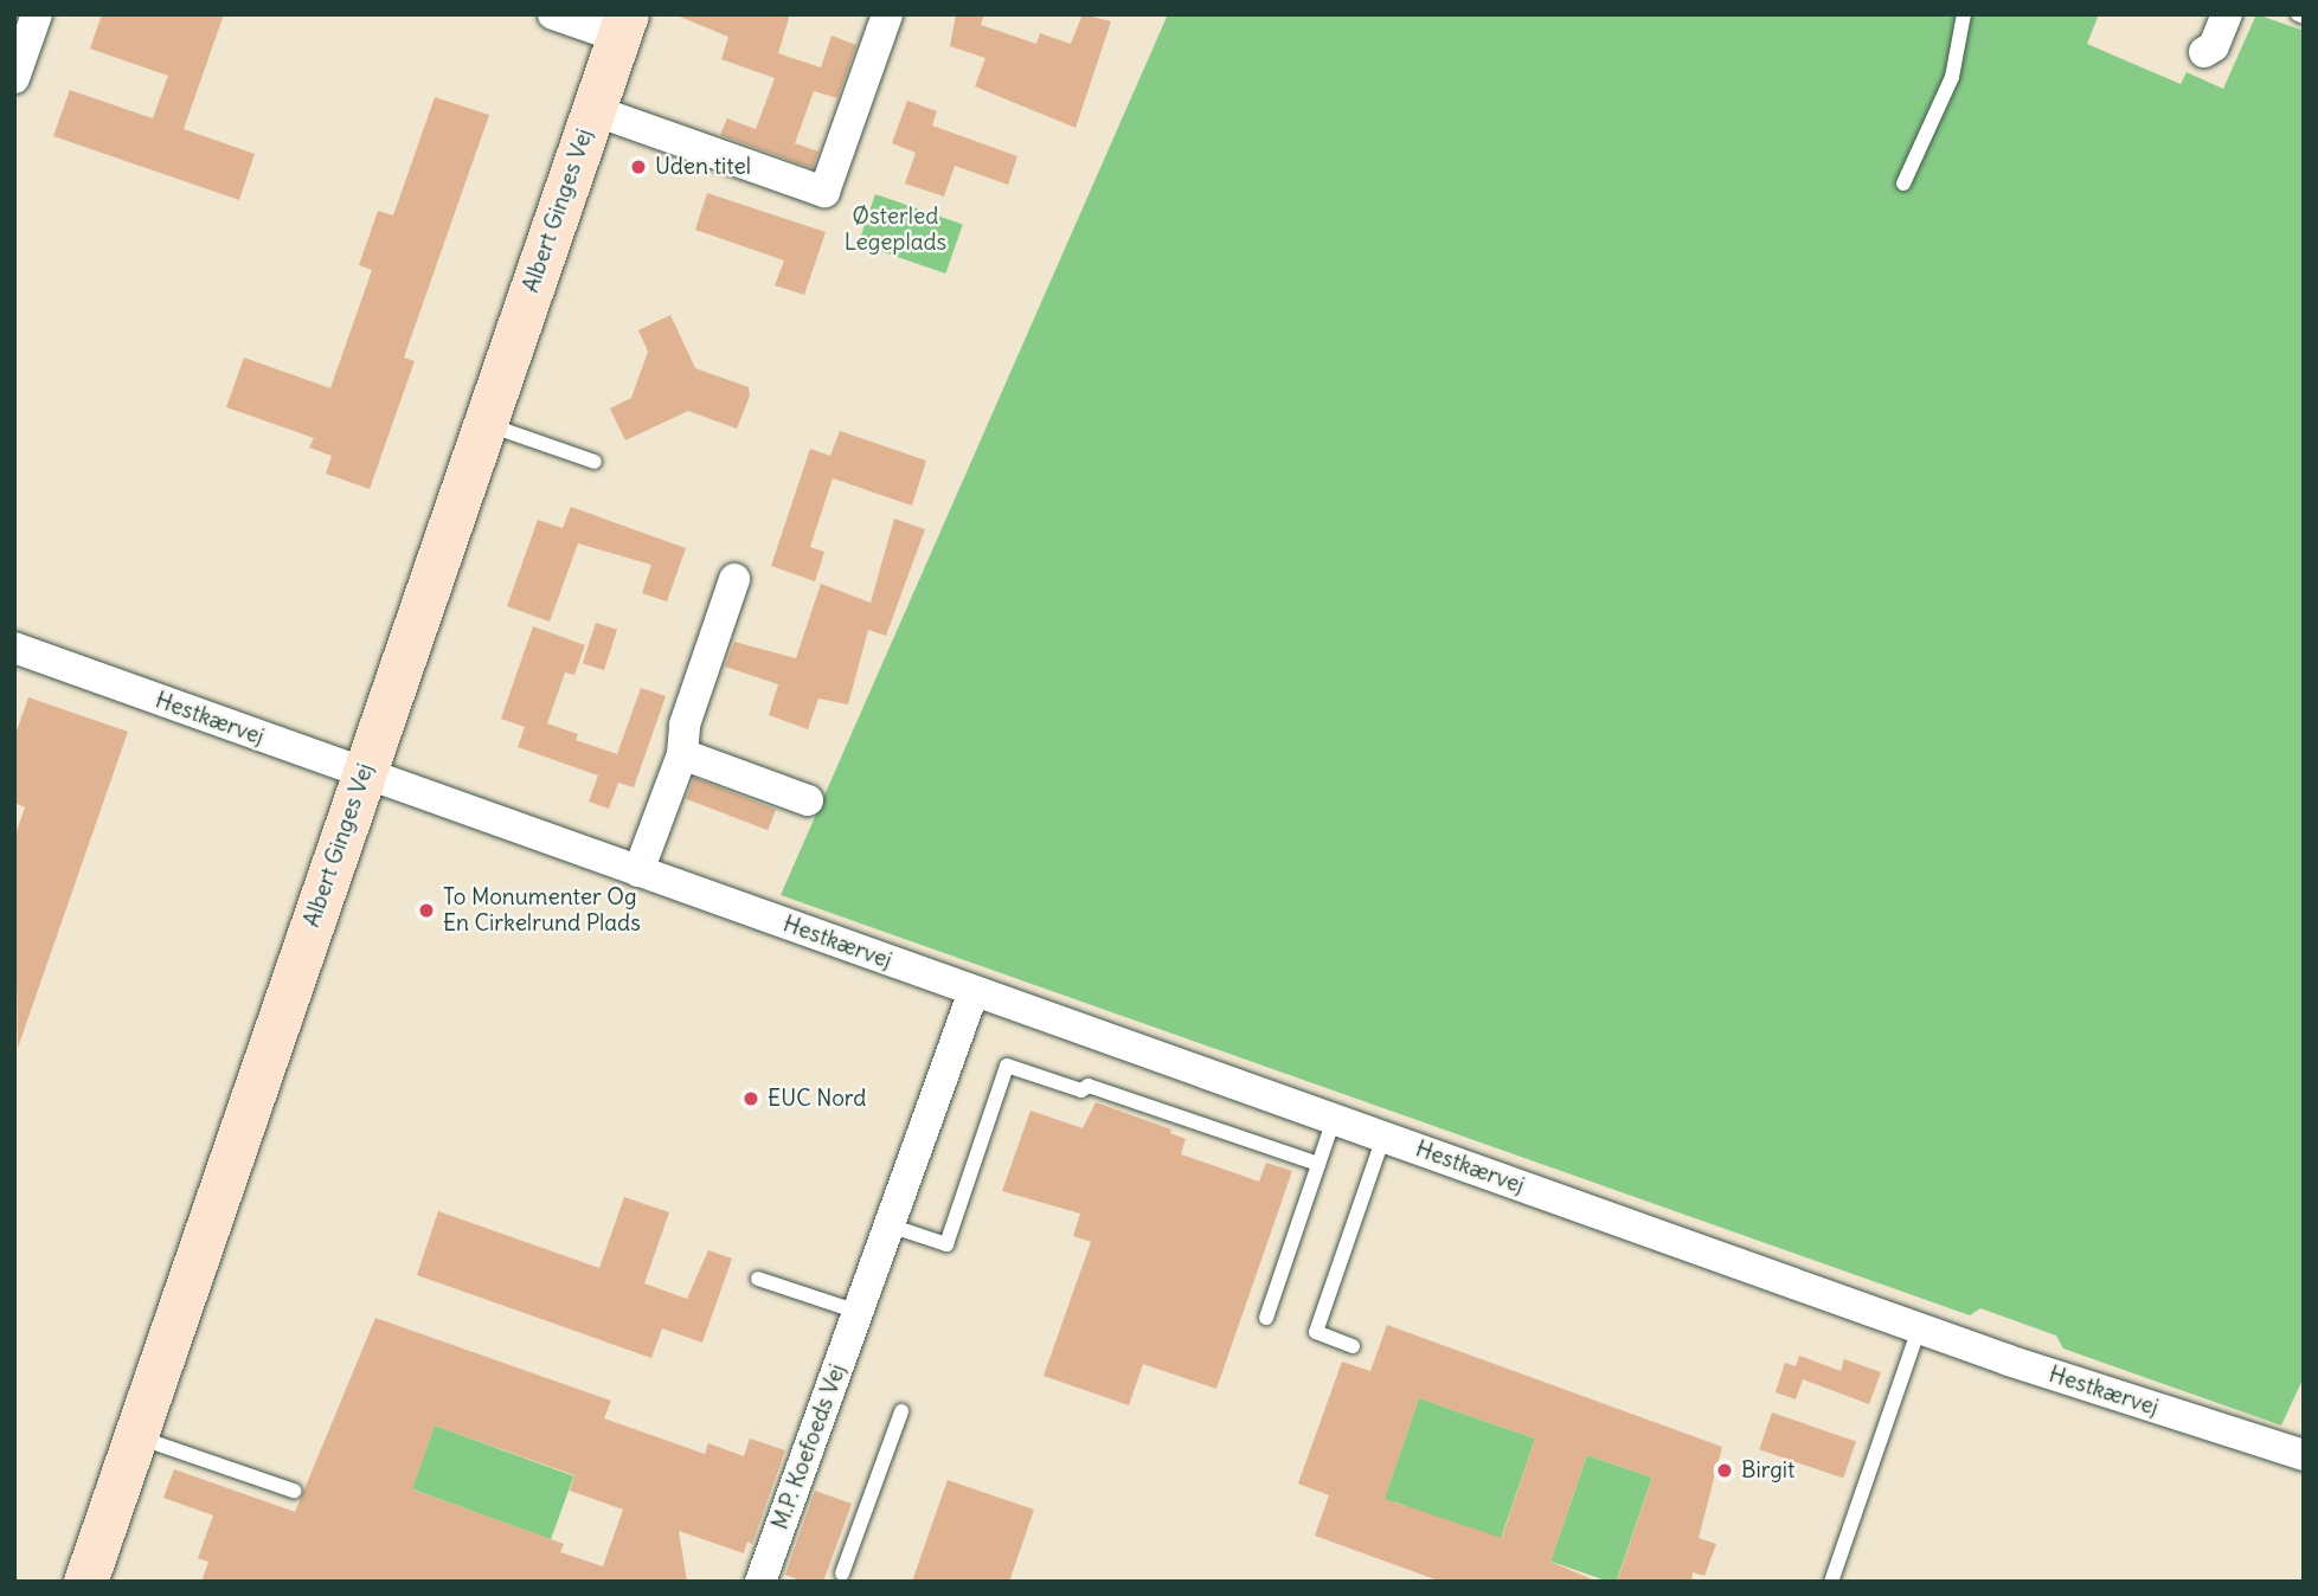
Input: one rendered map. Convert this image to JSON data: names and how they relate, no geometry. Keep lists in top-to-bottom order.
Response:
{
  "streets": {
    "street": ["Albert Ginges Vej", "Hestkærvej", "M.P. Koefoeds Vej"]
  },
  "crossings": [
    ["Albert Ginges Vej", "Hestkærvej"],
    ["Hestkærvej", "M.P. Koefoeds Vej"]
  ],
  "parks": ["Østerled Legeplads"],
  "places": [
    "Uden titel",
    "To Monumenter Og En Cirkelrund Plads",
    "EUC Nord",
    "Birgit"
  ]
}
